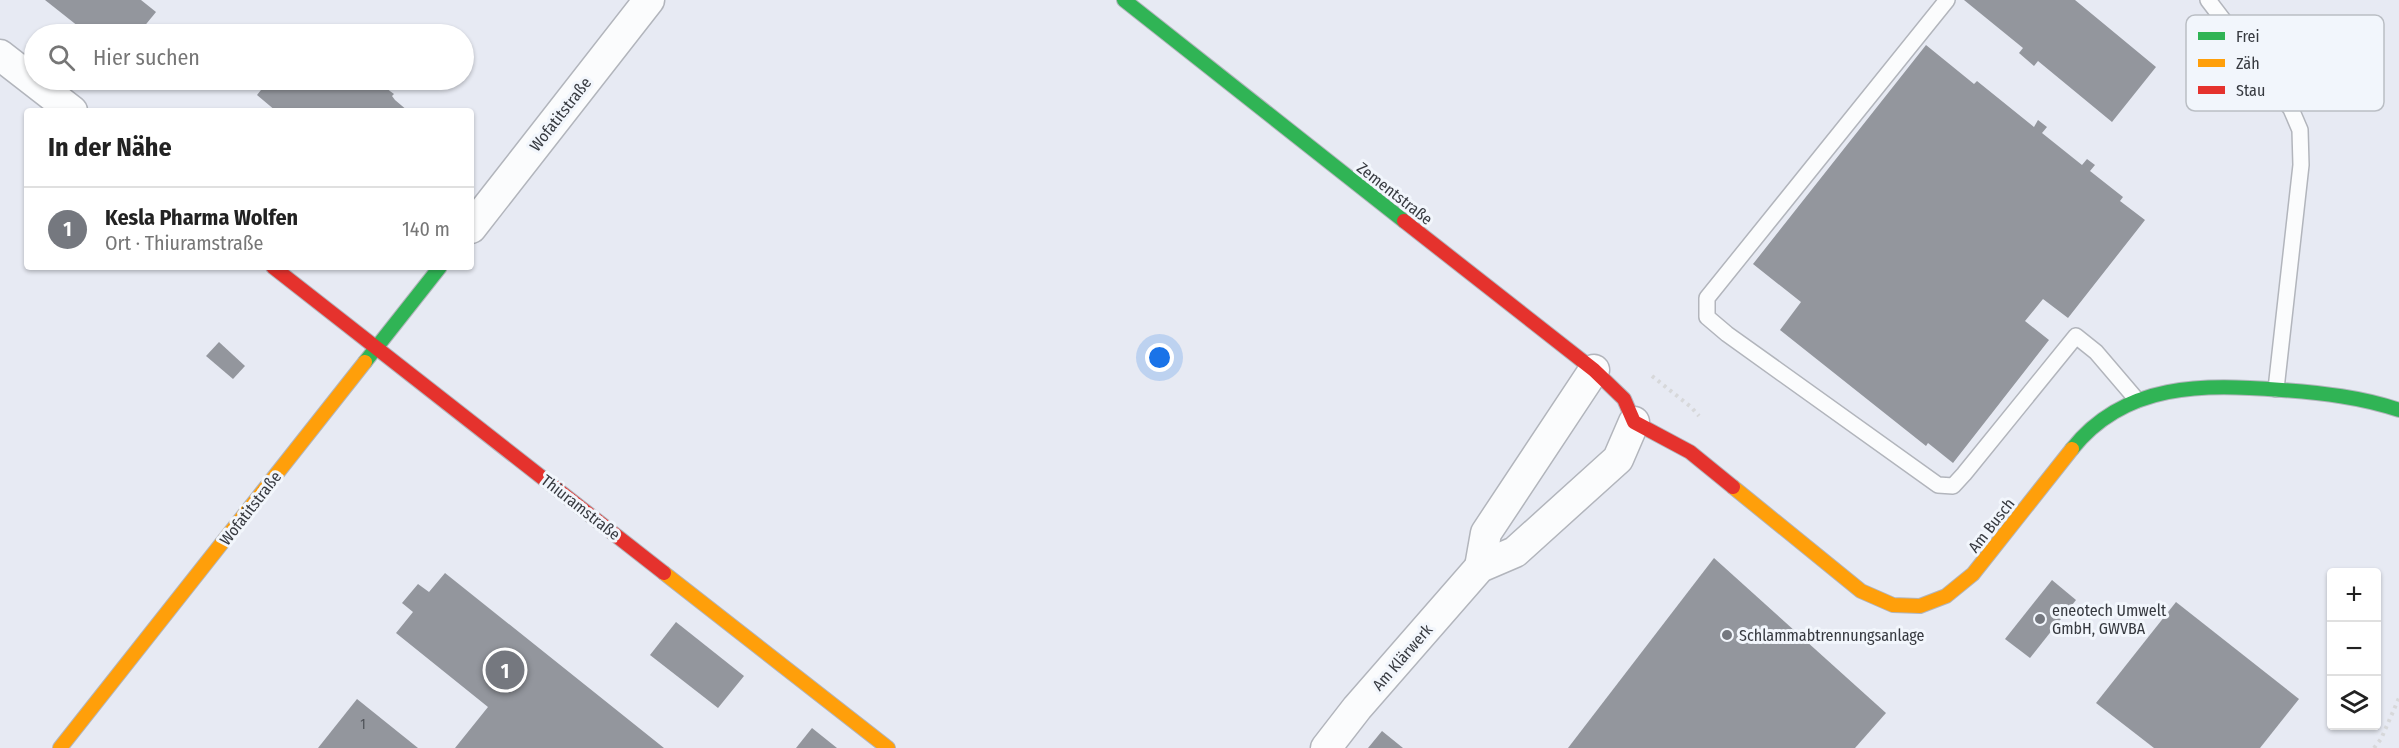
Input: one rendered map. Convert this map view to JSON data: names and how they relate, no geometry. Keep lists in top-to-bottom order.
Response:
{
  "streets": {
    "street": [
      "Wofatitstraße",
      "Zementstraße",
      "Thiuramstraße",
      "Am Busch",
      "Am Klärwerk"
    ]
  },
  "crossings": [
    ["Wofatitstraße", "Thiuramstraße"],
    ["Zementstraße", "Am Busch"],
    ["Zementstraße", "Am Klärwerk"],
    ["Am Busch", "Am Klärwerk"]
  ],
  "places": ["eneotech Umwelt GmbH, GWVBA", "Schlammabtrennungsanlage"],
  "house_numbers": ["1"],
  "legend": ["Frei", "Zäh", "Stau"],
  "page": {
    "search": "Hier suchen",
    "heading": "In der Nähe",
    "list": [
      {
        "mark": "1",
        "name": "Kesla Pharma Wolfen",
        "note": "Ort · Thiuramstraße",
        "value": "140 m"
      }
    ],
    "map_buttons": ["+", "−"],
    "pins": "1"
  }
}
